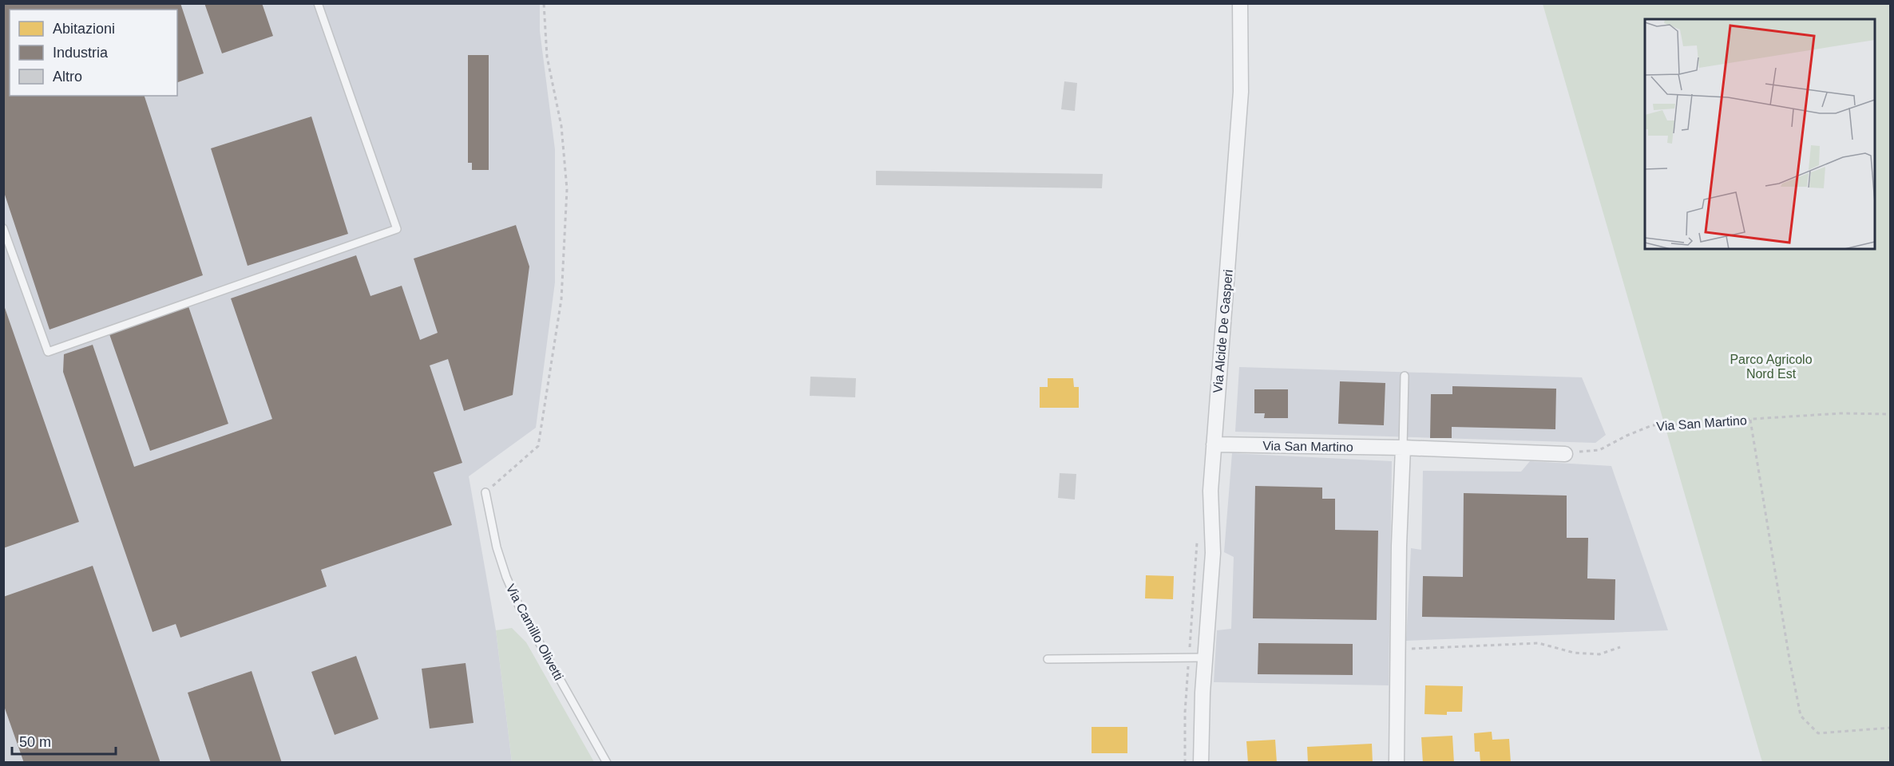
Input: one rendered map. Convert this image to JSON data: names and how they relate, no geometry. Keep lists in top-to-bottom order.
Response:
{
  "streets": {
    "street": ["Via Alcide De Gasperi", "Via San Martino"],
    "lane": ["Via Camillo Olivetti"]
  },
  "crossings": [
    ["Via Alcide De Gasperi", "Via San Martino"]
  ],
  "parks": ["Parco Agricolo Nord Est"],
  "legend": ["Abitazioni", "Industria", "Altro"],
  "scale_bar": "50 m"
}
